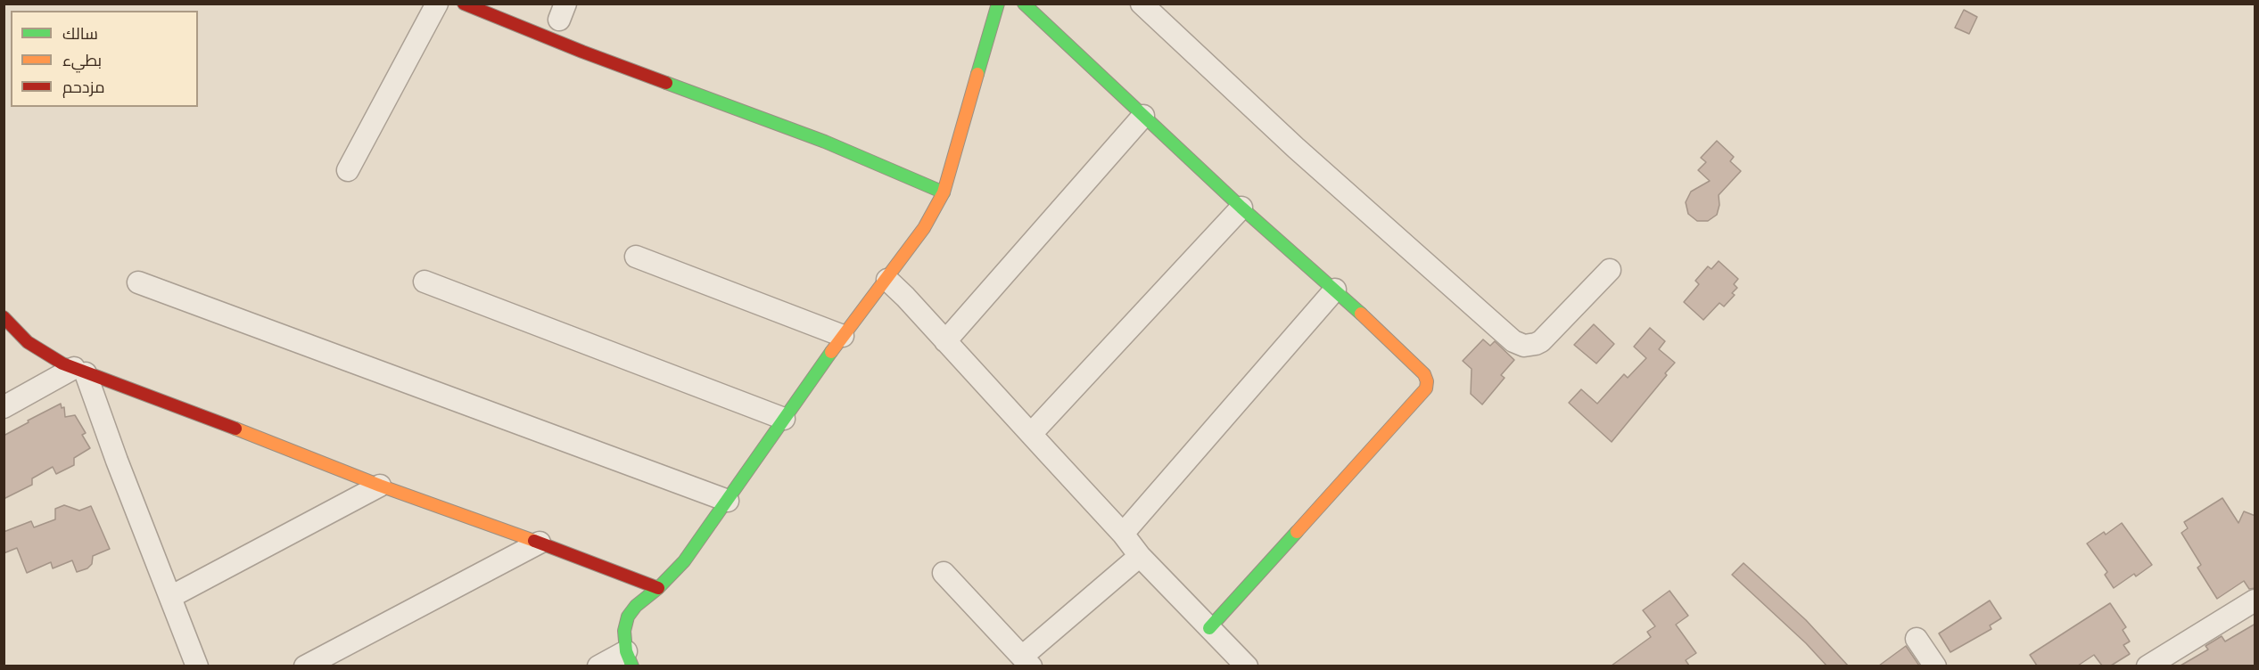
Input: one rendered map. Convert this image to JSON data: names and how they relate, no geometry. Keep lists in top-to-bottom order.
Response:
{
  "legend": ["سالك", "بطيء", "مزدحم"]
}
